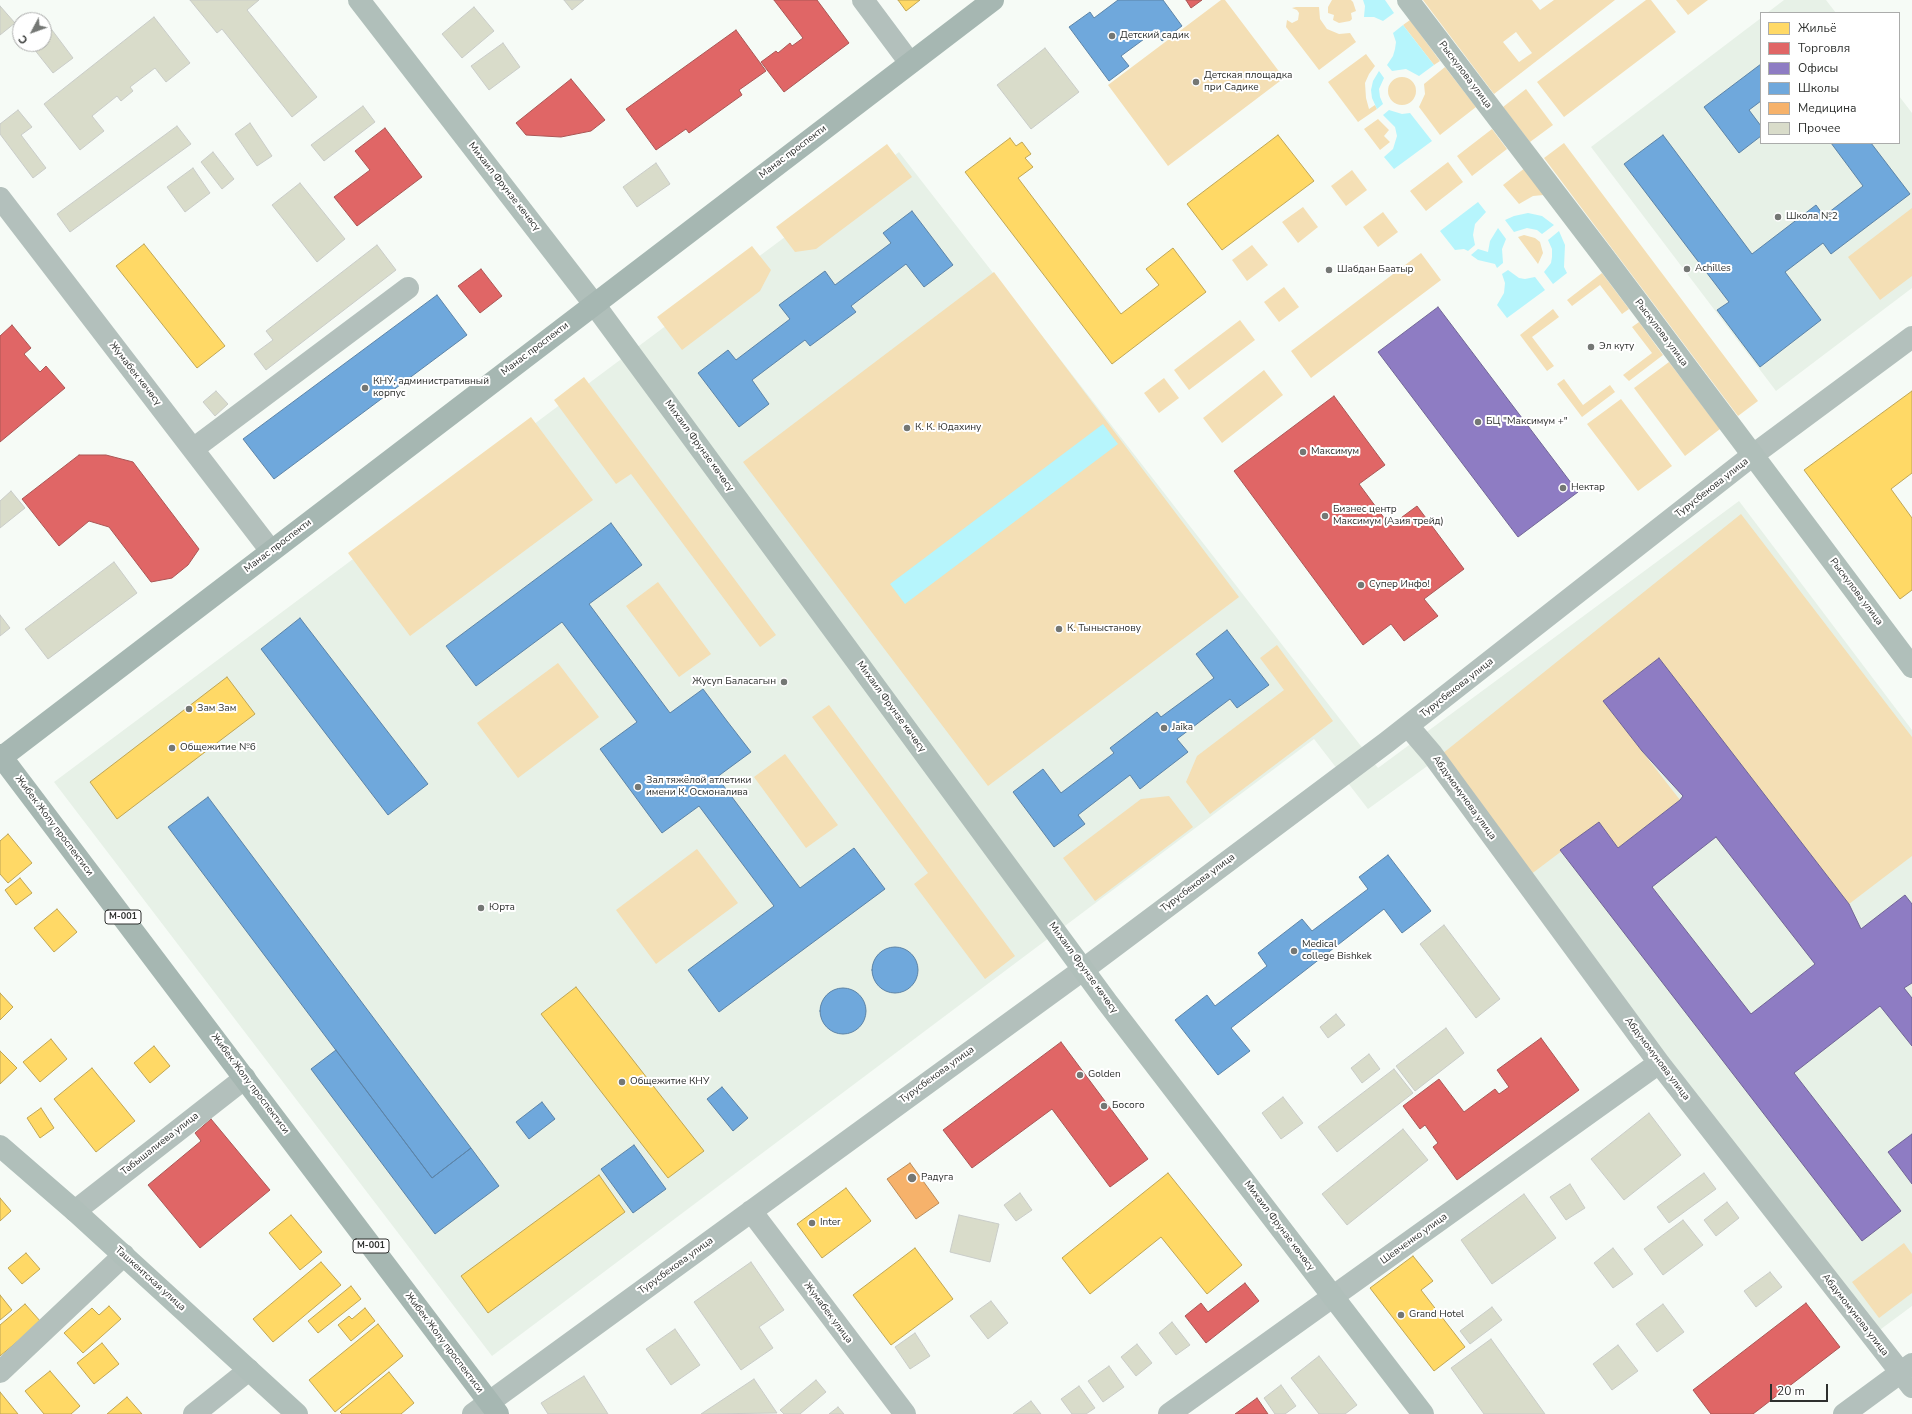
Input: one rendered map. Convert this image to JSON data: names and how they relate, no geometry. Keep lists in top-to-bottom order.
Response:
{
  "streets": {
    "main road": [
      "Рыскулова улица",
      "Манас проспекти",
      "Михаил Фрунзе көчөсү",
      "Жибек Жолу проспектиси",
      "М-001",
      "Ташкентская улица"
    ],
    "street": [
      "Жумабек көчөсү",
      "Турусбекова улица",
      "Абдумомунова улица",
      "Табышалиева улица",
      "Шевченко улица",
      "Жумабек улица"
    ]
  },
  "crossings": [
    ["Рыскулова улица", "Турусбекова улица"],
    ["Манас проспекти", "Михаил Фрунзе көчөсү"],
    ["Манас проспекти", "Жумабек көчөсү"],
    ["Манас проспекти", "Жибек Жолу проспектиси"],
    ["Михаил Фрунзе көчөсү", "Турусбекова улица"],
    ["Михаил Фрунзе көчөсү", "Шевченко улица"],
    ["Турусбекова улица", "Абдумомунова улица"],
    ["Турусбекова улица", "Жибек Жолу проспектиси"],
    ["Турусбекова улица", "Жумабек улица"],
    ["Абдумомунова улица", "Шевченко улица"],
    ["Жибек Жолу проспектиси", "Табышалиева улица"],
    ["Табышалиева улица", "Ташкентская улица"]
  ],
  "places": [
    "Детский садик",
    "Детская площадка при Садике",
    "Школа №2",
    "Achilles",
    "Шабдан Баатыр",
    "Эл куту",
    "КНУ, административный корпус",
    "БЦ \"Максимум +\"",
    "К. К. Юдахину",
    "Максимум",
    "Нектар",
    "Бизнес центр Максимум (Азия трейд)",
    "Супер Инфо!",
    "К. Тыныстанову",
    "Жусуп Баласагын",
    "Зам Зам",
    "Jaika",
    "Общежитие №6",
    "Зал тяжёлой атлетики имени К. Осмоналива",
    "Юрта",
    "Medical college Bishkek",
    "Golden",
    "Общежитие КНУ",
    "Босого",
    "Радуга",
    "Inter",
    "Grand Hotel"
  ],
  "legend": [
    "Жильё",
    "Торговля",
    "Офисы",
    "Школы",
    "Медицина",
    "Прочее"
  ],
  "scale_bar": "20 m",
  "north": "bottom left"
}
